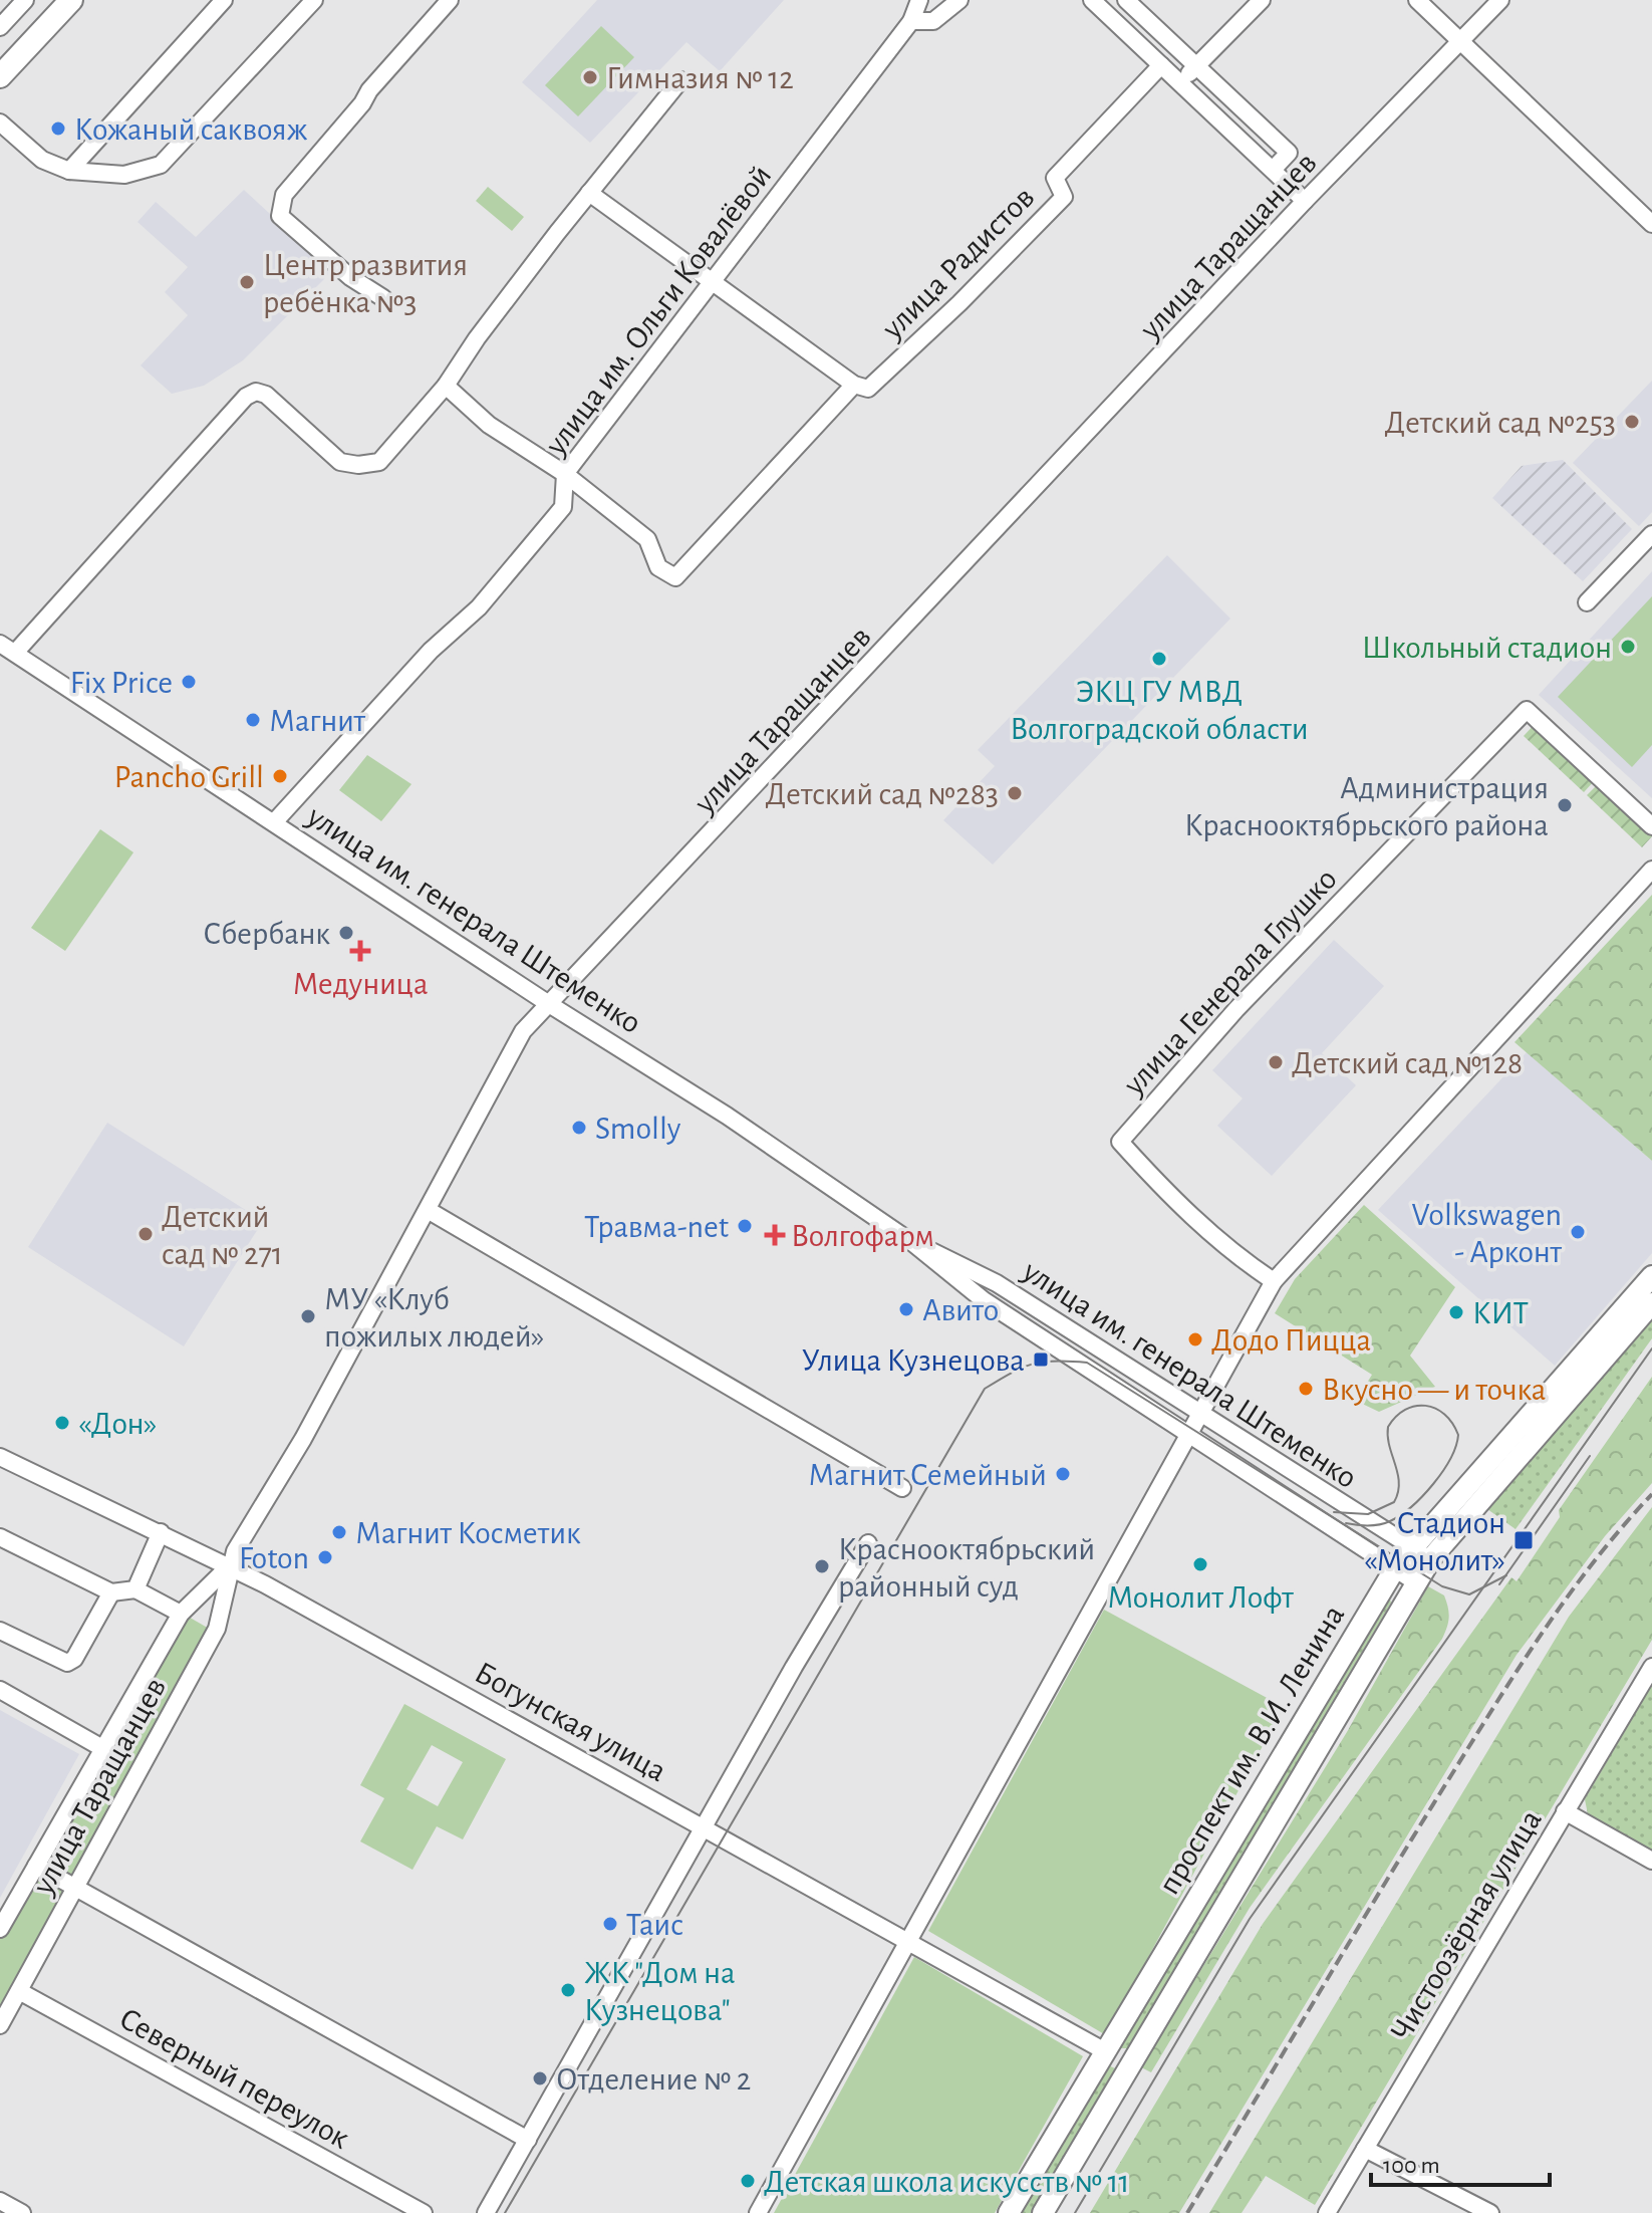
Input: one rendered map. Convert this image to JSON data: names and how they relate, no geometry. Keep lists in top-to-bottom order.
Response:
{
  "streets": {
    "main road": ["проспект им. В.И. Ленина"],
    "street": [
      "улица Таращанцев",
      "улица Радистов",
      "улица им. Ольги Ковалёвой",
      "улица им. генерала Штеменко",
      "улица Генерала Глушко",
      "Богунская улица",
      "Чистоозёрная улица",
      "Северный переулок"
    ]
  },
  "crossings": [
    ["улица Таращанцев", "улица им. генерала Штеменко"],
    ["улица Таращанцев", "Богунская улица"],
    ["улица Таращанцев", "Северный переулок"],
    ["улица им. Ольги Ковалёвой", "улица им. генерала Штеменко"],
    ["улица им. генерала Штеменко", "проспект им. В.И. Ленина"],
    ["Богунская улица", "проспект им. В.И. Ленина"]
  ],
  "places": {
    "other": [
      "Гимназия № 12",
      "Кожаный саквояж",
      "Центр развития ребёнка №3",
      "Детский сад №253",
      "Школьный стадион",
      "ЭКЦ ГУ МВД Волгоградской области",
      "Fix Price",
      "Магнит",
      "Pancho Grill",
      "Детский сад №283",
      "Администрация Краснооктябрьского района",
      "Сбербанк",
      "Детский сад №128",
      "Smolly",
      "Травма-net",
      "Volkswagen - Арконт",
      "Детский сад № 271",
      "Авито",
      "КИТ",
      "МУ «Клуб пожилых людей»",
      "Додо Пицца",
      "Вкусно — и точка",
      "«Дон»",
      "Магнит Семейный",
      "Магнит Косметик",
      "Foton",
      "Монолит Лофт",
      "Краснооктябрьский районный суд",
      "Таис",
      "ЖК \"Дом на Кузнецова\"",
      "Отделение № 2",
      "Детская школа искусств № 11"
    ],
    "health": ["Медуница", "Волгофарм"],
    "transit": ["Улица Кузнецова", "Стадион «Монолит»"]
  },
  "scale_bar": "100 m"
}
